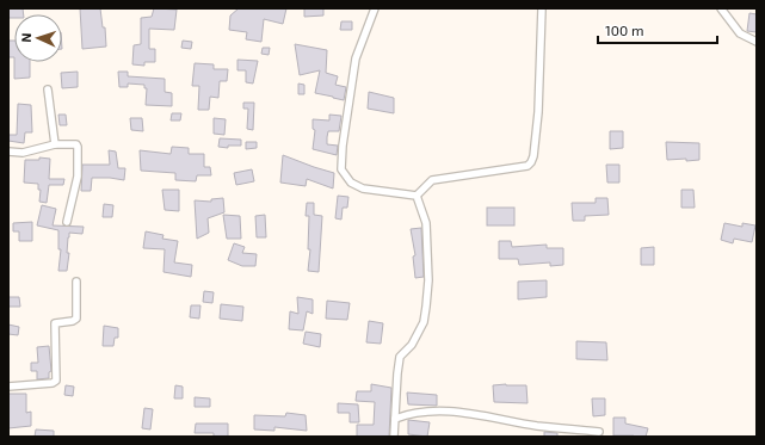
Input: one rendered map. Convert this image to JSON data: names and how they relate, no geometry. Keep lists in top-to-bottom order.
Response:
{
  "scale_bar": "100 m",
  "north": "left"
}
